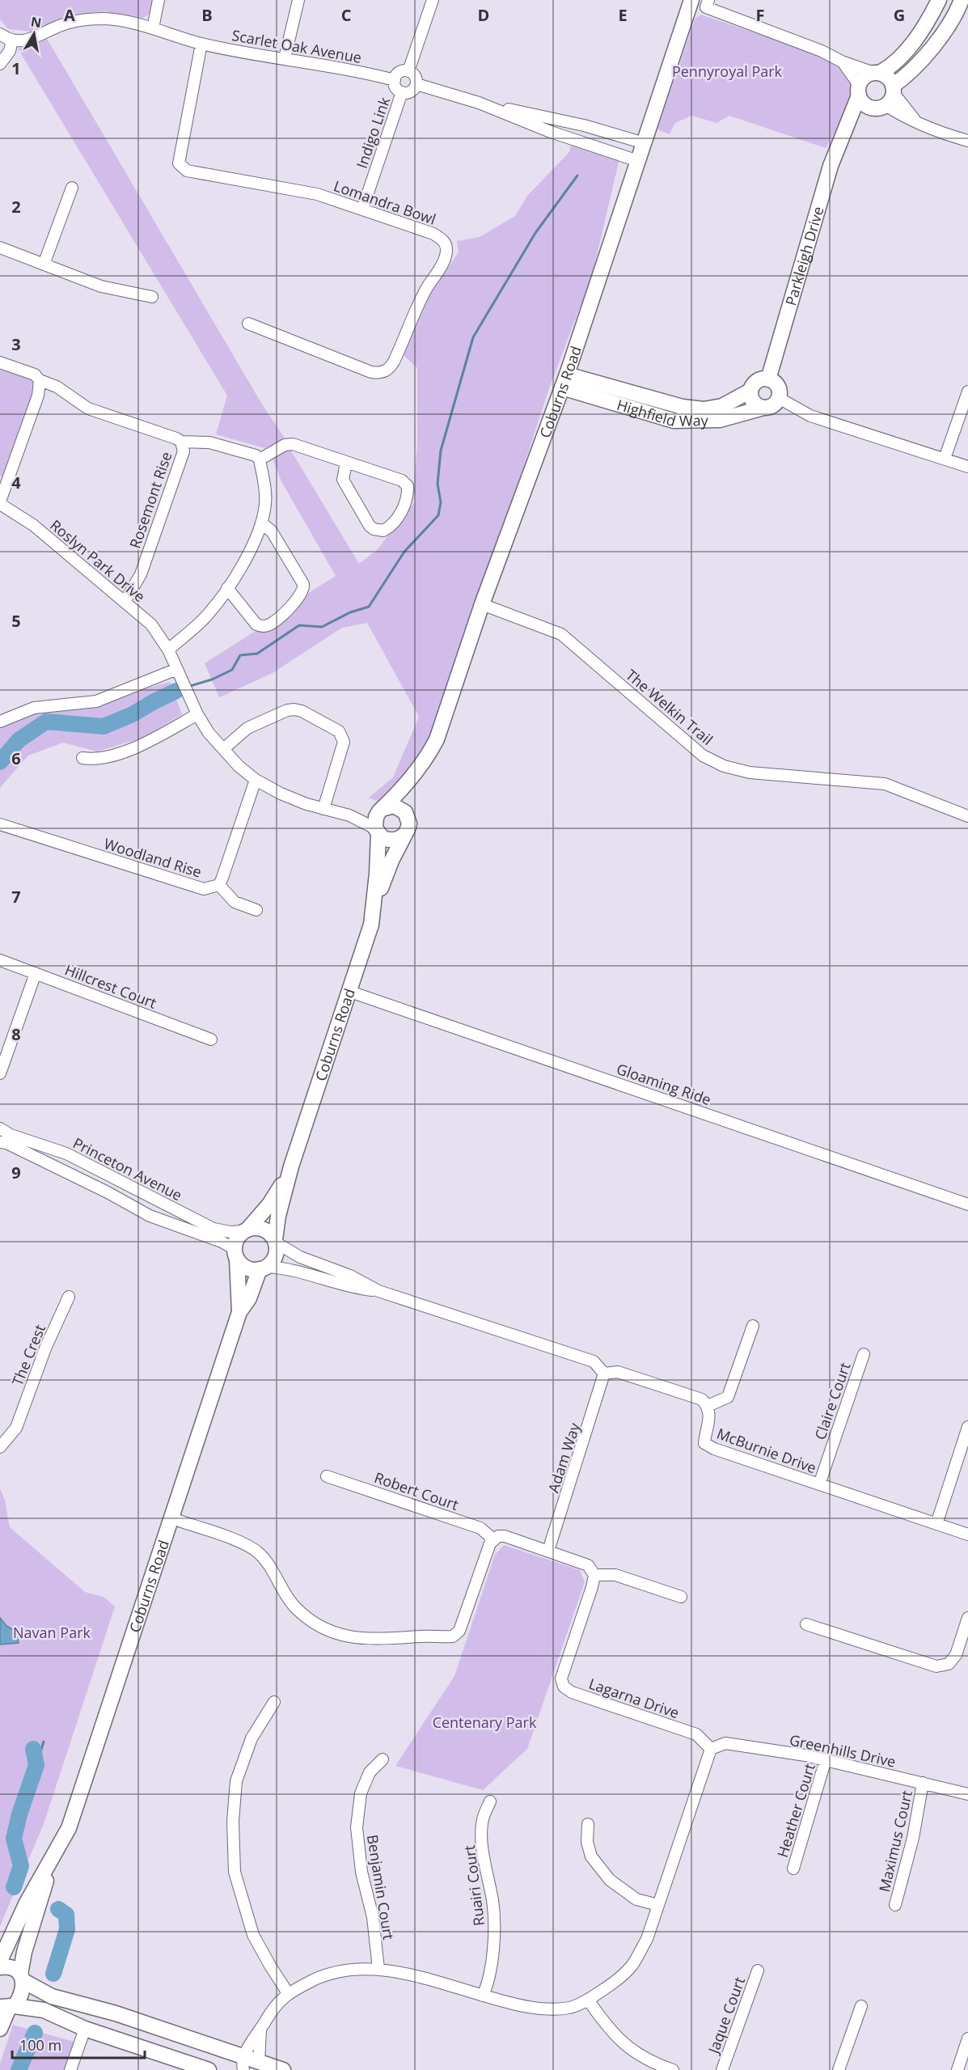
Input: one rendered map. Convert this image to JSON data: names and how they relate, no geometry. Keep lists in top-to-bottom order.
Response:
{
  "streets": {
    "street": [
      "Scarlet Oak Avenue",
      "Indigo Link",
      "Lomandra Bowl",
      "Parkleigh Drive",
      "Coburns Road",
      "Highfield Way",
      "Rosemont Rise",
      "Roslyn Park Drive",
      "The Welkin Trail",
      "Woodland Rise",
      "Hillcrest Court",
      "Gloaming Ride",
      "Princeton Avenue",
      "The Crest",
      "Claire Court",
      "McBurnie Drive",
      "Adam Way",
      "Robert Court",
      "Lagarna Drive",
      "Greenhills Drive",
      "Heather Court",
      "Maximus Court",
      "Ruairi Court",
      "Benjamin Court",
      "Jaque Court"
    ]
  },
  "crossings": [
    ["Scarlet Oak Avenue", "Indigo Link"],
    ["Scarlet Oak Avenue", "Lomandra Bowl"],
    ["Indigo Link", "Lomandra Bowl"],
    ["Parkleigh Drive", "Highfield Way"],
    ["Coburns Road", "Highfield Way"],
    ["Coburns Road", "Roslyn Park Drive"],
    ["Coburns Road", "The Welkin Trail"],
    ["Coburns Road", "Gloaming Ride"],
    ["Coburns Road", "Princeton Avenue"],
    ["Rosemont Rise", "Roslyn Park Drive"],
    ["Roslyn Park Drive", "Woodland Rise"],
    ["Claire Court", "McBurnie Drive"],
    ["Lagarna Drive", "Greenhills Drive"],
    ["Greenhills Drive", "Heather Court"],
    ["Greenhills Drive", "Maximus Court"]
  ],
  "parks": ["Pennyroyal Park", "Navan Park", "Centenary Park"],
  "scale_bar": "100 m",
  "north": "top",
  "grid": {
    "columns": [
      "A",
      "B",
      "C",
      "D",
      "E",
      "F",
      "G"
    ],
    "rows": [
      "1",
      "2",
      "3",
      "4",
      "5",
      "6",
      "7",
      "8",
      "9"
    ]
  }
}
